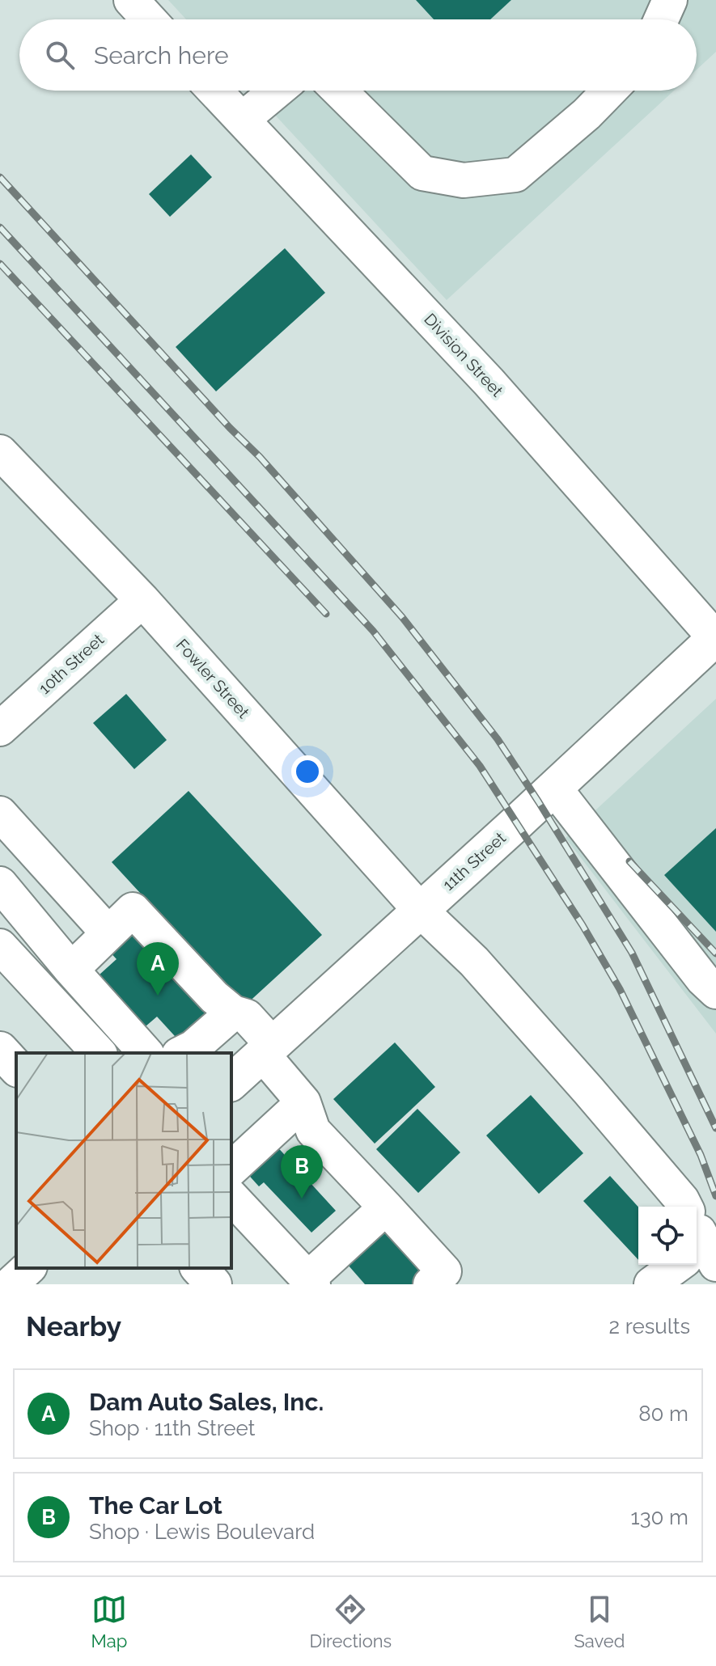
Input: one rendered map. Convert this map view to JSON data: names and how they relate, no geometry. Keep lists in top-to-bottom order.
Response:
{
  "streets": {
    "main road": ["11th Street"],
    "street": ["Division Street", "10th Street", "Fowler Street"]
  },
  "crossings": [
    ["Division Street", "11th Street"],
    ["10th Street", "Fowler Street"],
    ["Fowler Street", "11th Street"]
  ],
  "page": {
    "search": "Search here",
    "pins": ["A", "B"],
    "heading": ["Nearby", "2 results"],
    "list": [
      {
        "mark": "A",
        "name": "Dam Auto Sales, Inc.",
        "note": "Shop · 11th Street",
        "value": "80 m"
      },
      {
        "mark": "B",
        "name": "The Car Lot",
        "note": "Shop · Lewis Boulevard",
        "value": "130 m"
      }
    ],
    "nav": ["Map", "Directions", "Saved"]
  }
}
